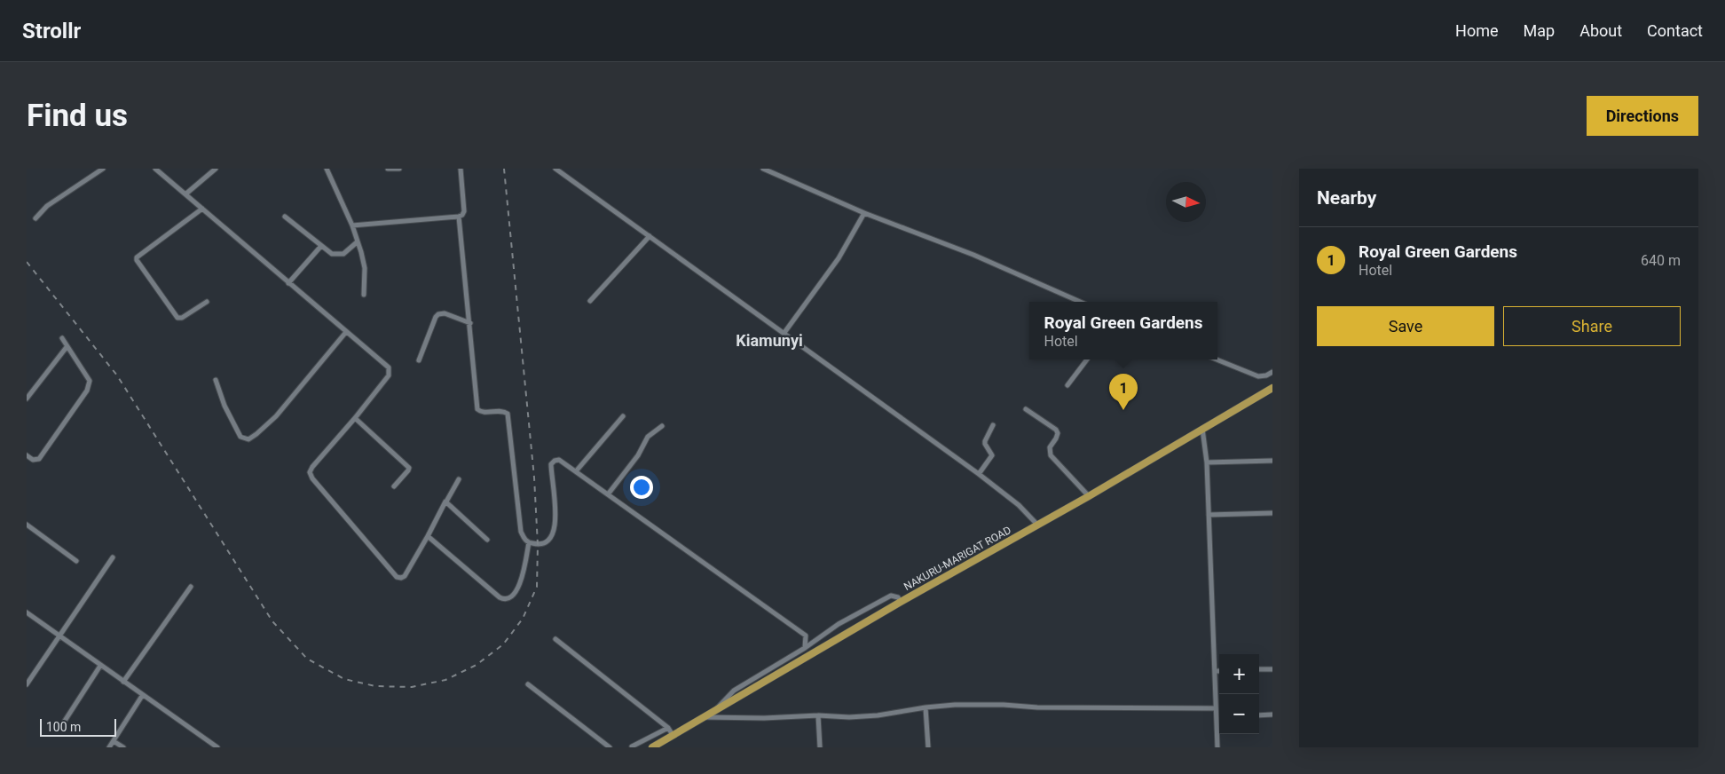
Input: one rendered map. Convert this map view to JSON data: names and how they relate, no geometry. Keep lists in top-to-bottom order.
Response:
{
  "streets": {
    "main road": ["NAKURU-MARIGAT ROAD"]
  },
  "districts": ["Kiamunyi"],
  "scale_bar": "100 m",
  "north": "right",
  "page": {
    "header": "Strollr",
    "nav": [
      "Home",
      "Map",
      "About",
      "Contact"
    ],
    "buttons": [
      "Directions",
      ["Save", "Share"]
    ],
    "title": "Find us",
    "heading": "Nearby",
    "list": [
      {
        "mark": "1",
        "name": "Royal Green Gardens",
        "note": "Hotel",
        "value": "640 m"
      }
    ],
    "popup": ["Royal Green Gardens", "Hotel"],
    "pins": "1",
    "map_buttons": ["+", "−"],
    "scale": "100 m"
  }
}
